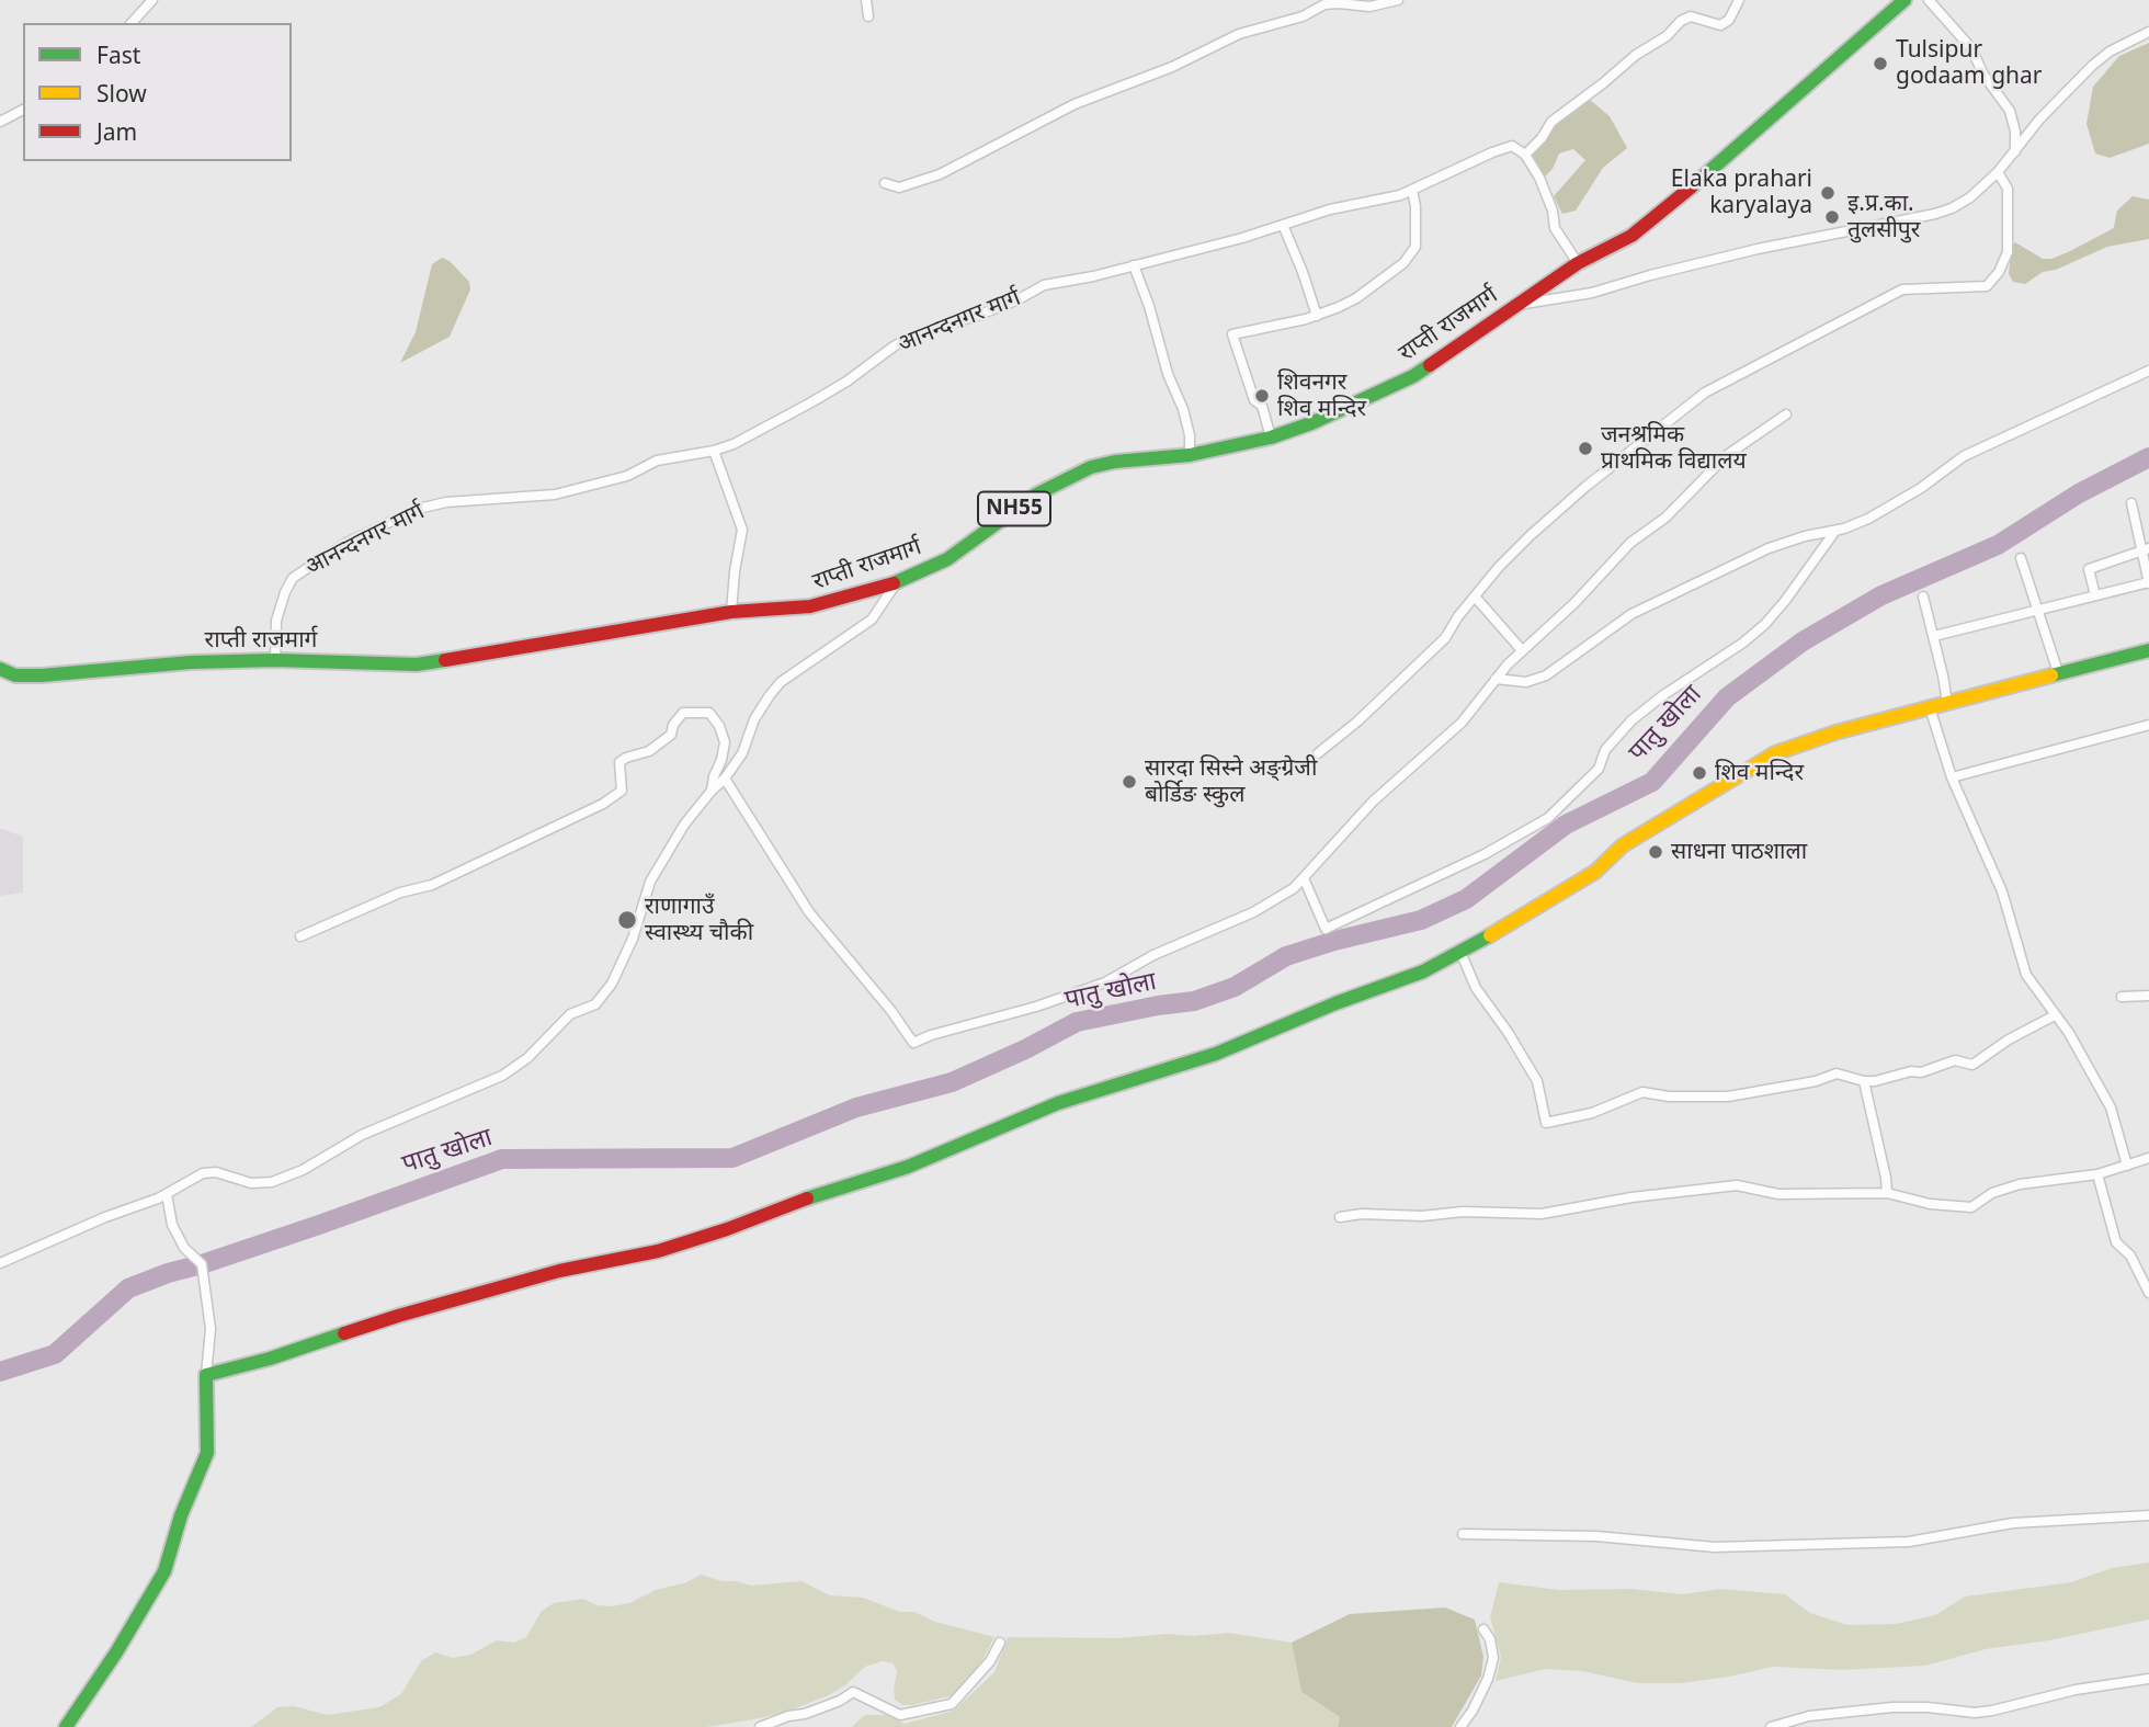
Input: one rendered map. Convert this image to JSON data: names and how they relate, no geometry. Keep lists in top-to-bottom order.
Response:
{
  "streets": {
    "street": ["आनन्दनगर मार्ग", "राप्ती राजमार्ग", "NH55"]
  },
  "crossings": [
    ["आनन्दनगर मार्ग", "राप्ती राजमार्ग"]
  ],
  "water": ["पातु खोला"],
  "places": [
    "Tulsipur godaam ghar",
    "Elaka prahari karyalaya",
    "इ.प्र.का. तुलसीपुर",
    "शिवनगर शिव मन्दिर",
    "जनश्रमिक प्राथमिक विद्यालय",
    "शिव मन्दिर",
    "सारदा सिस्ने अङ्ग्रेजी बोर्डिङ स्कुल",
    "साधना पाठशाला",
    "राणागाउँ स्वास्थ्य चौकी"
  ],
  "legend": ["Fast", "Slow", "Jam"]
}
